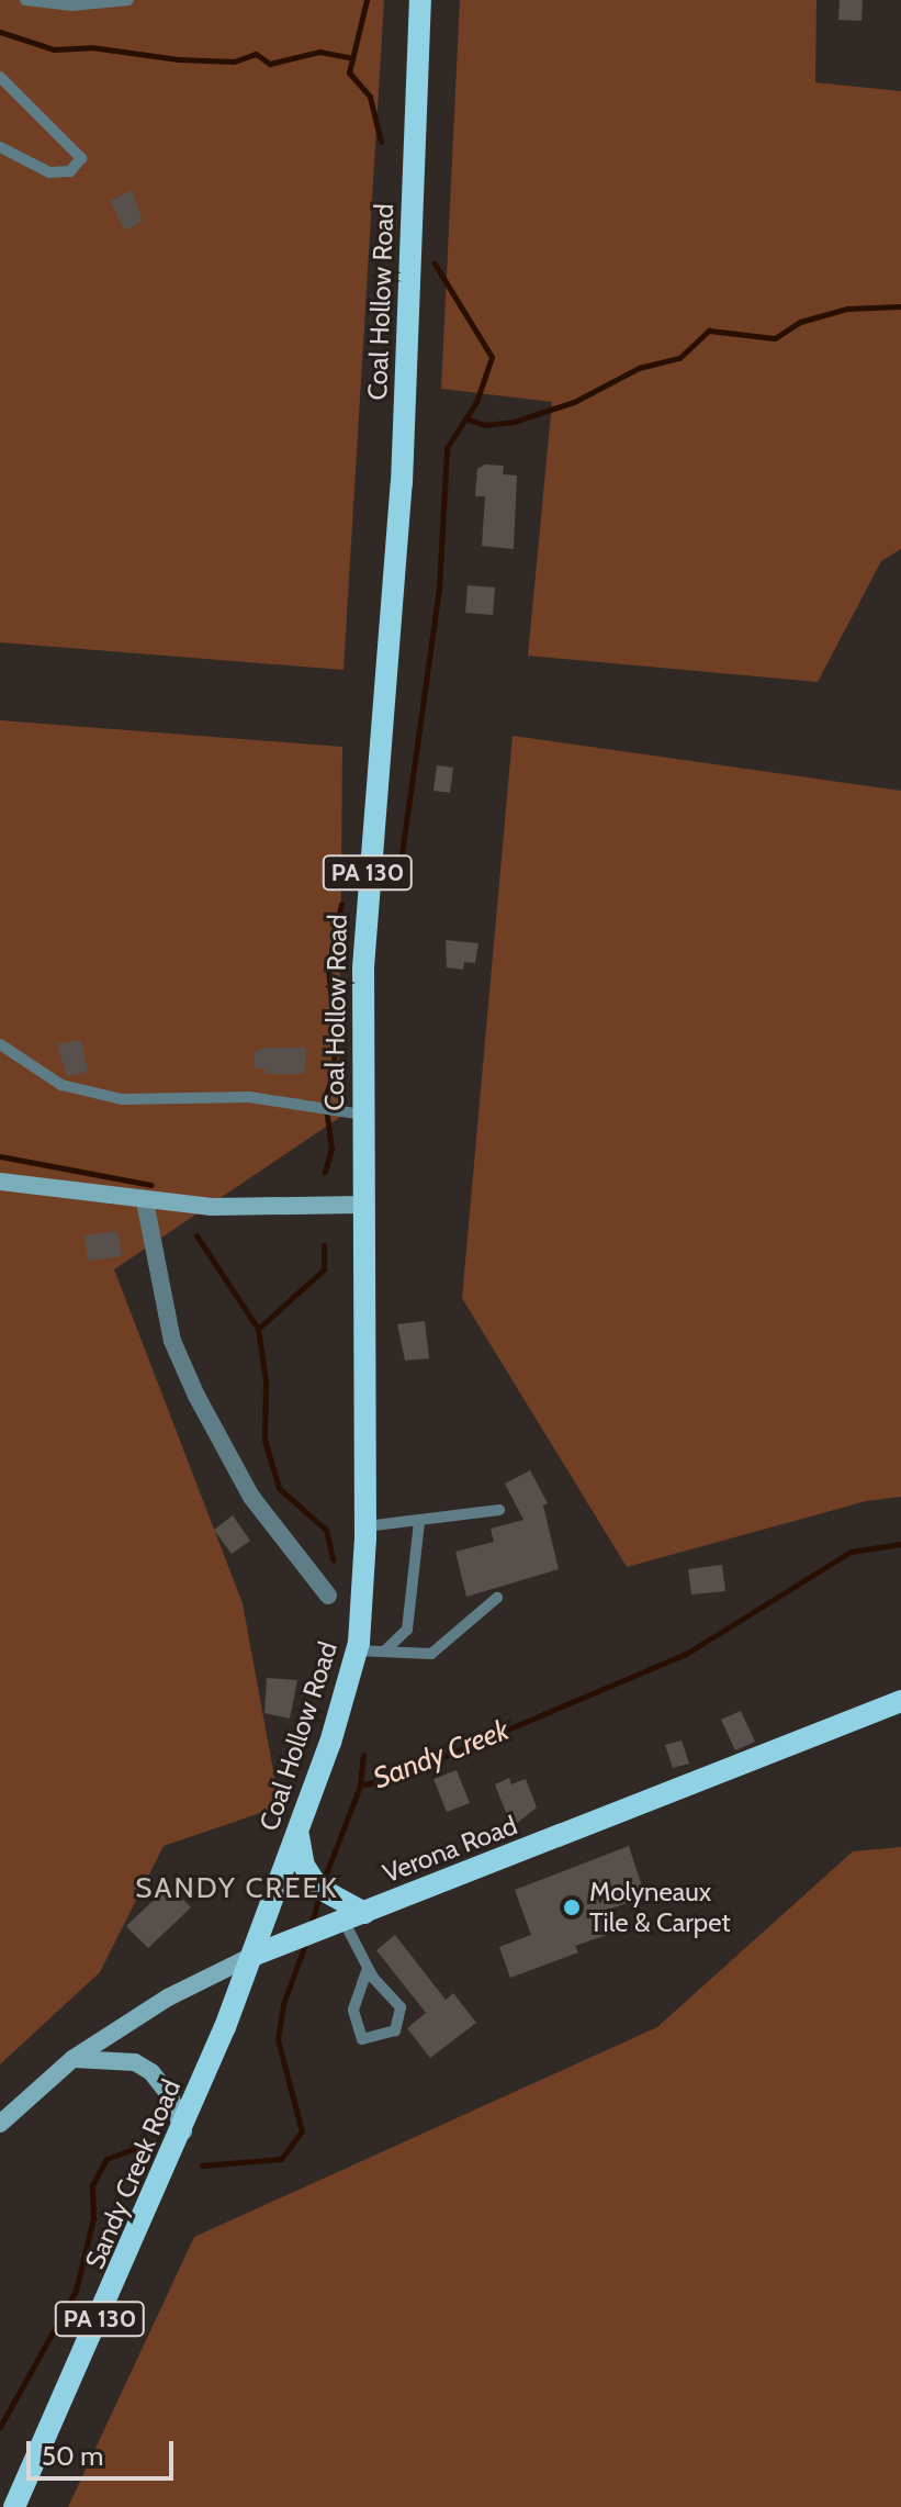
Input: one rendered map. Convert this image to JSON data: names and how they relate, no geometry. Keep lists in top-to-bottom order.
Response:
{
  "streets": {
    "main road": [
      "Coal Hollow Road",
      "PA 130",
      "Verona Road",
      "Sandy Creek Road"
    ]
  },
  "crossings": [
    ["Coal Hollow Road", "Verona Road"],
    ["Coal Hollow Road", "Sandy Creek Road"],
    ["Verona Road", "Sandy Creek Road"]
  ],
  "districts": ["SANDY CREEK"],
  "water": ["Sandy Creek"],
  "places": ["Molyneaux Tile & Carpet"],
  "scale_bar": "50 m"
}
